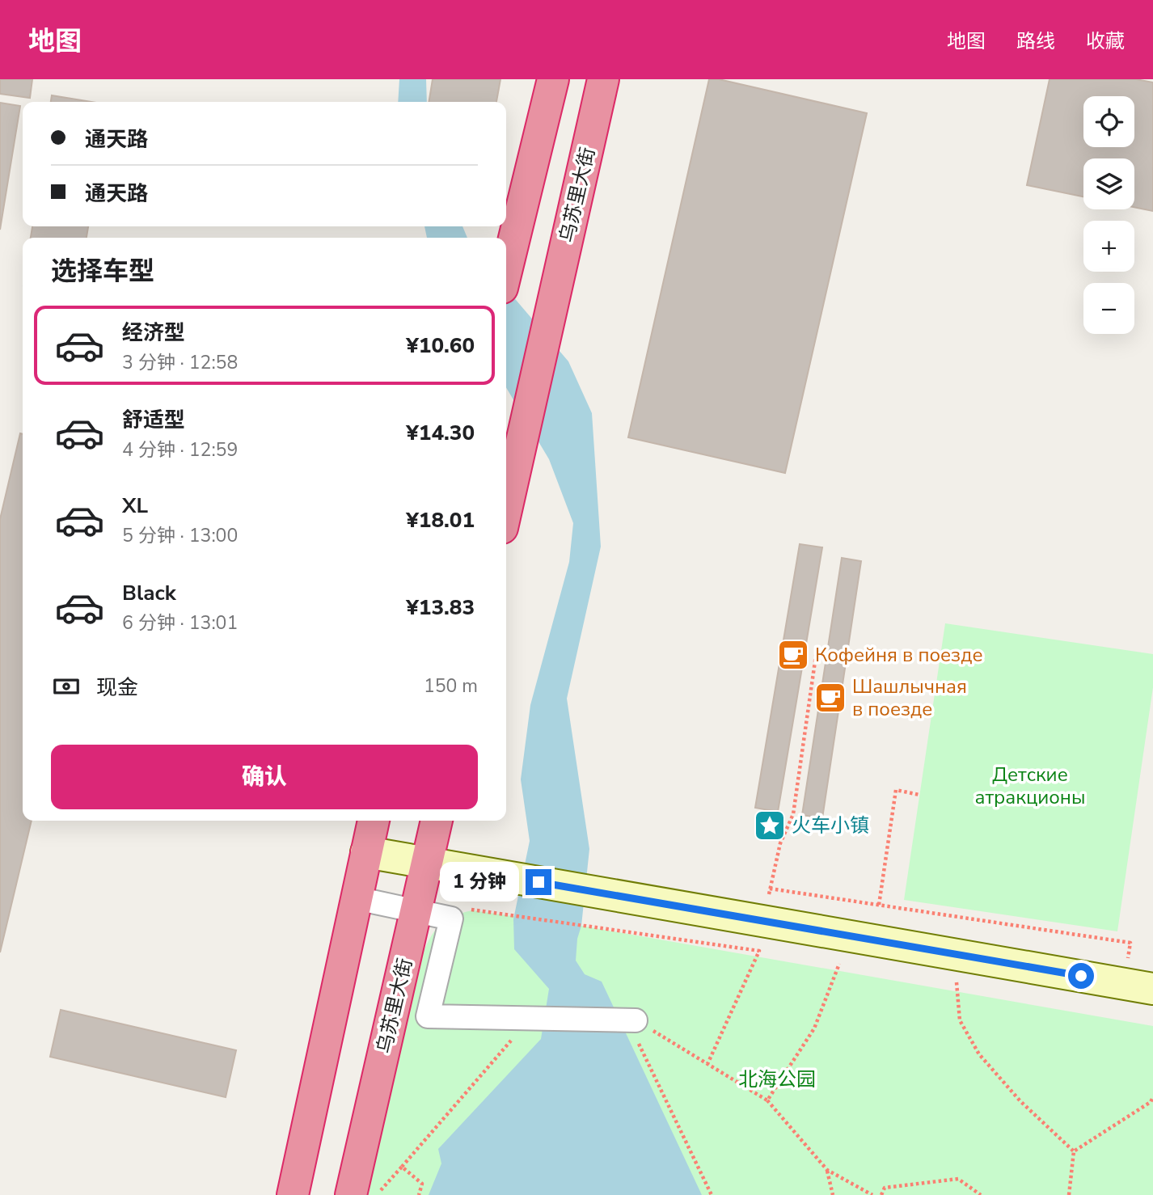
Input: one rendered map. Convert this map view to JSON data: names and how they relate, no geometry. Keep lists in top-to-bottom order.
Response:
{
  "streets": {
    "highway": ["乌苏里大街"]
  },
  "parks": ["Детские атракционы", "北海公园"],
  "places": {
    "cafe": ["Кофейня в поезде", "Шашлычная в поезде"],
    "place": ["火车小镇"]
  },
  "page": {
    "header": "地图",
    "nav": ["地图", "路线", "收藏"],
    "map_buttons": ["+", "−"],
    "banner": ["通天路", "通天路"],
    "heading": "选择车型",
    "list": [
      {
        "name": "经济型",
        "note": "3 分钟 · 12:58",
        "value": "¥10.60"
      },
      {
        "name": "舒适型",
        "note": "4 分钟 · 12:59",
        "value": "¥14.30"
      },
      {
        "name": "XL",
        "note": "5 分钟 · 13:00",
        "value": "¥18.01"
      },
      {
        "name": "Black",
        "note": "6 分钟 · 13:01",
        "value": "¥13.83"
      }
    ],
    "pay": ["现金", "150 m"],
    "buttons": "确认",
    "bubble": "1 分钟"
  }
}
